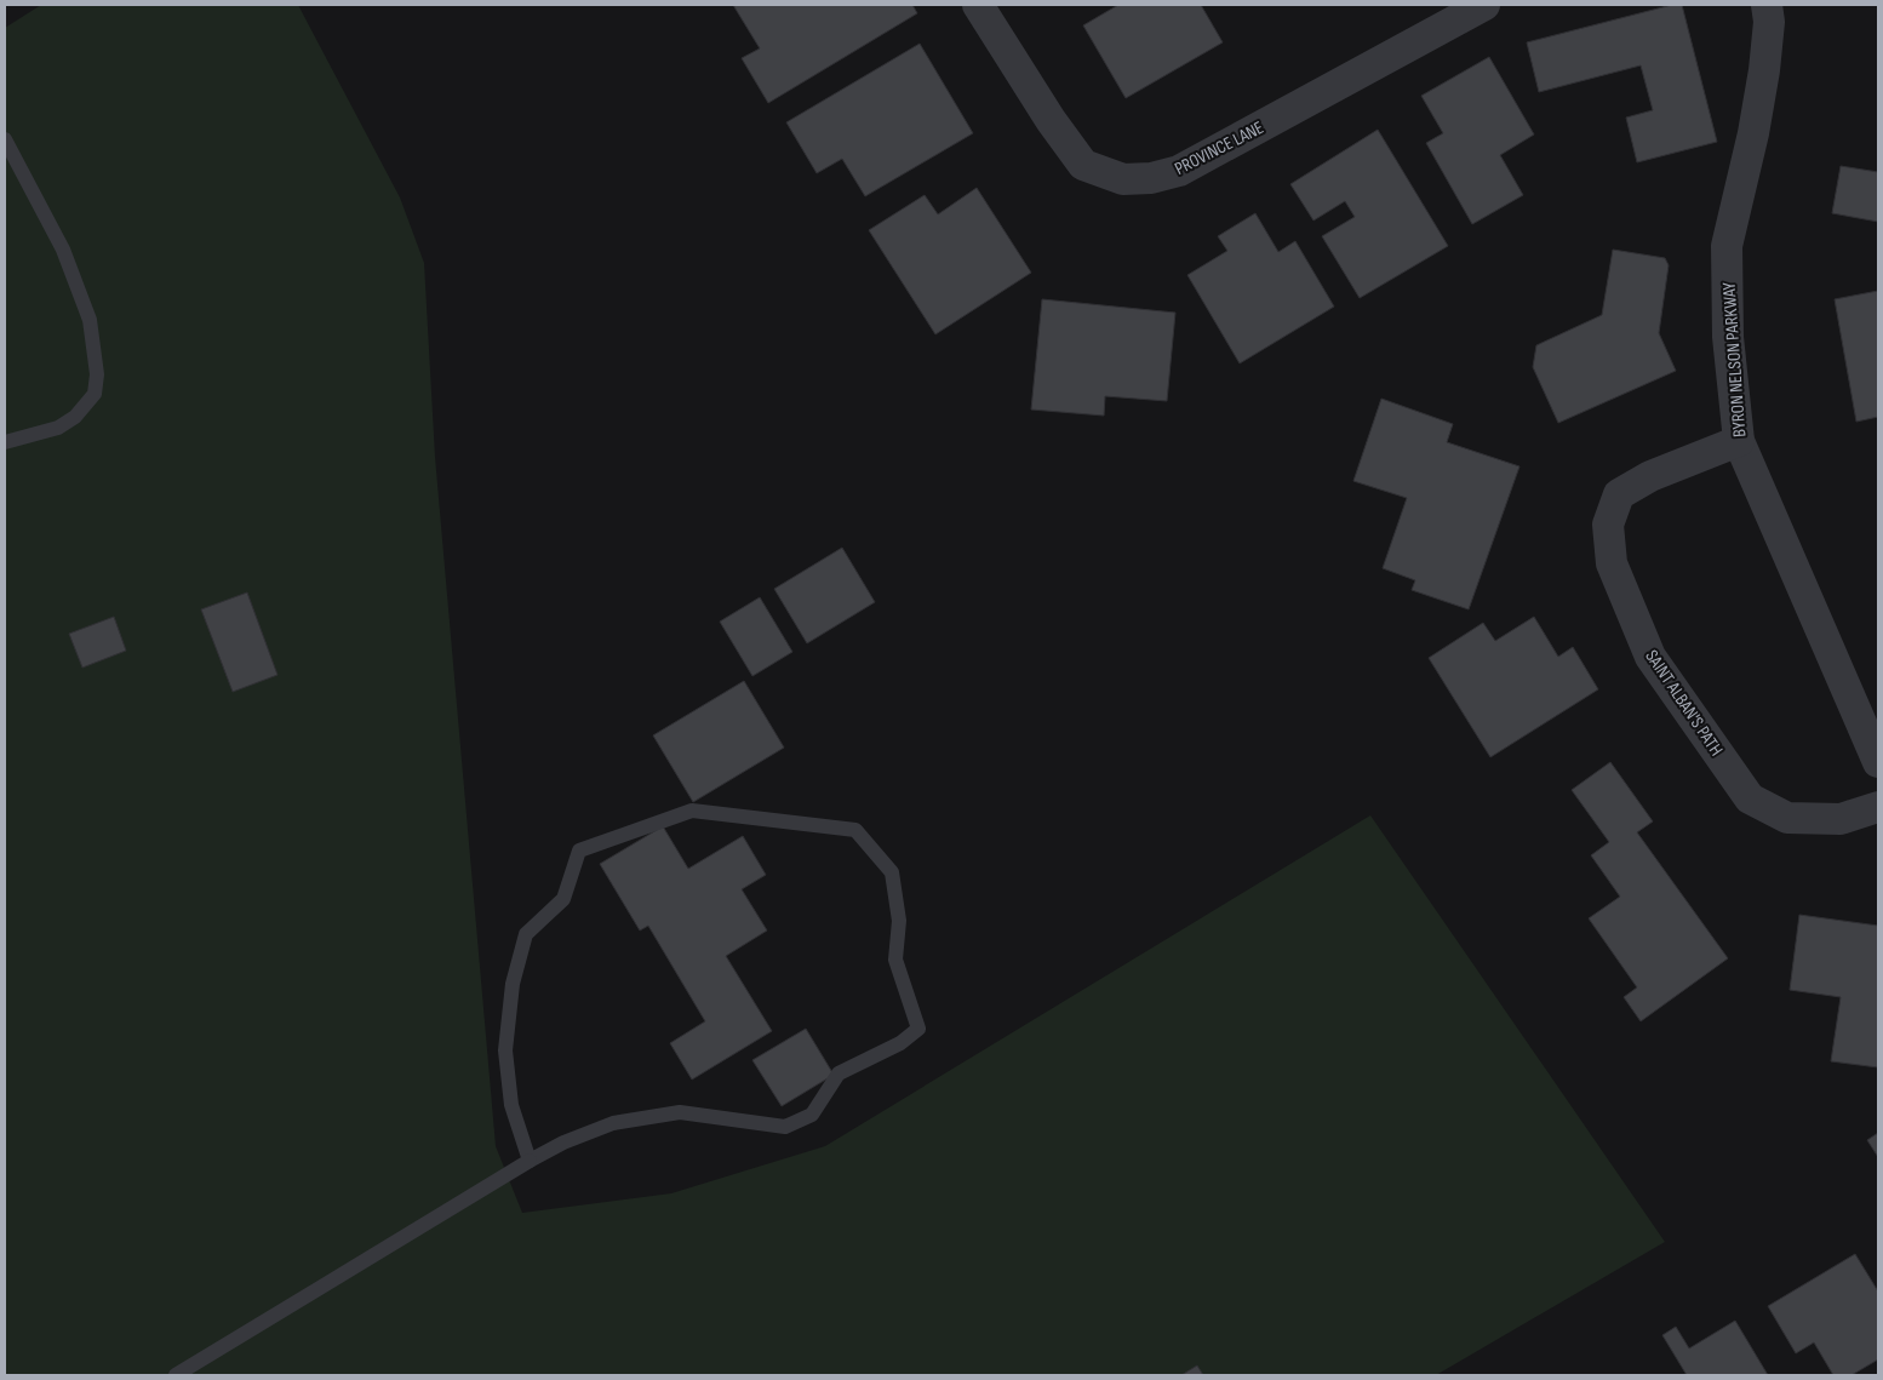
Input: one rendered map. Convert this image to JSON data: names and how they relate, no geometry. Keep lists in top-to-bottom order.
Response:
{
  "streets": {
    "street": ["PROVINCE LANE", "BYRON NELSON PARKWAY", "SAINT ALBAN'S PATH"]
  },
  "crossings": [
    ["BYRON NELSON PARKWAY", "SAINT ALBAN'S PATH"]
  ]
}
